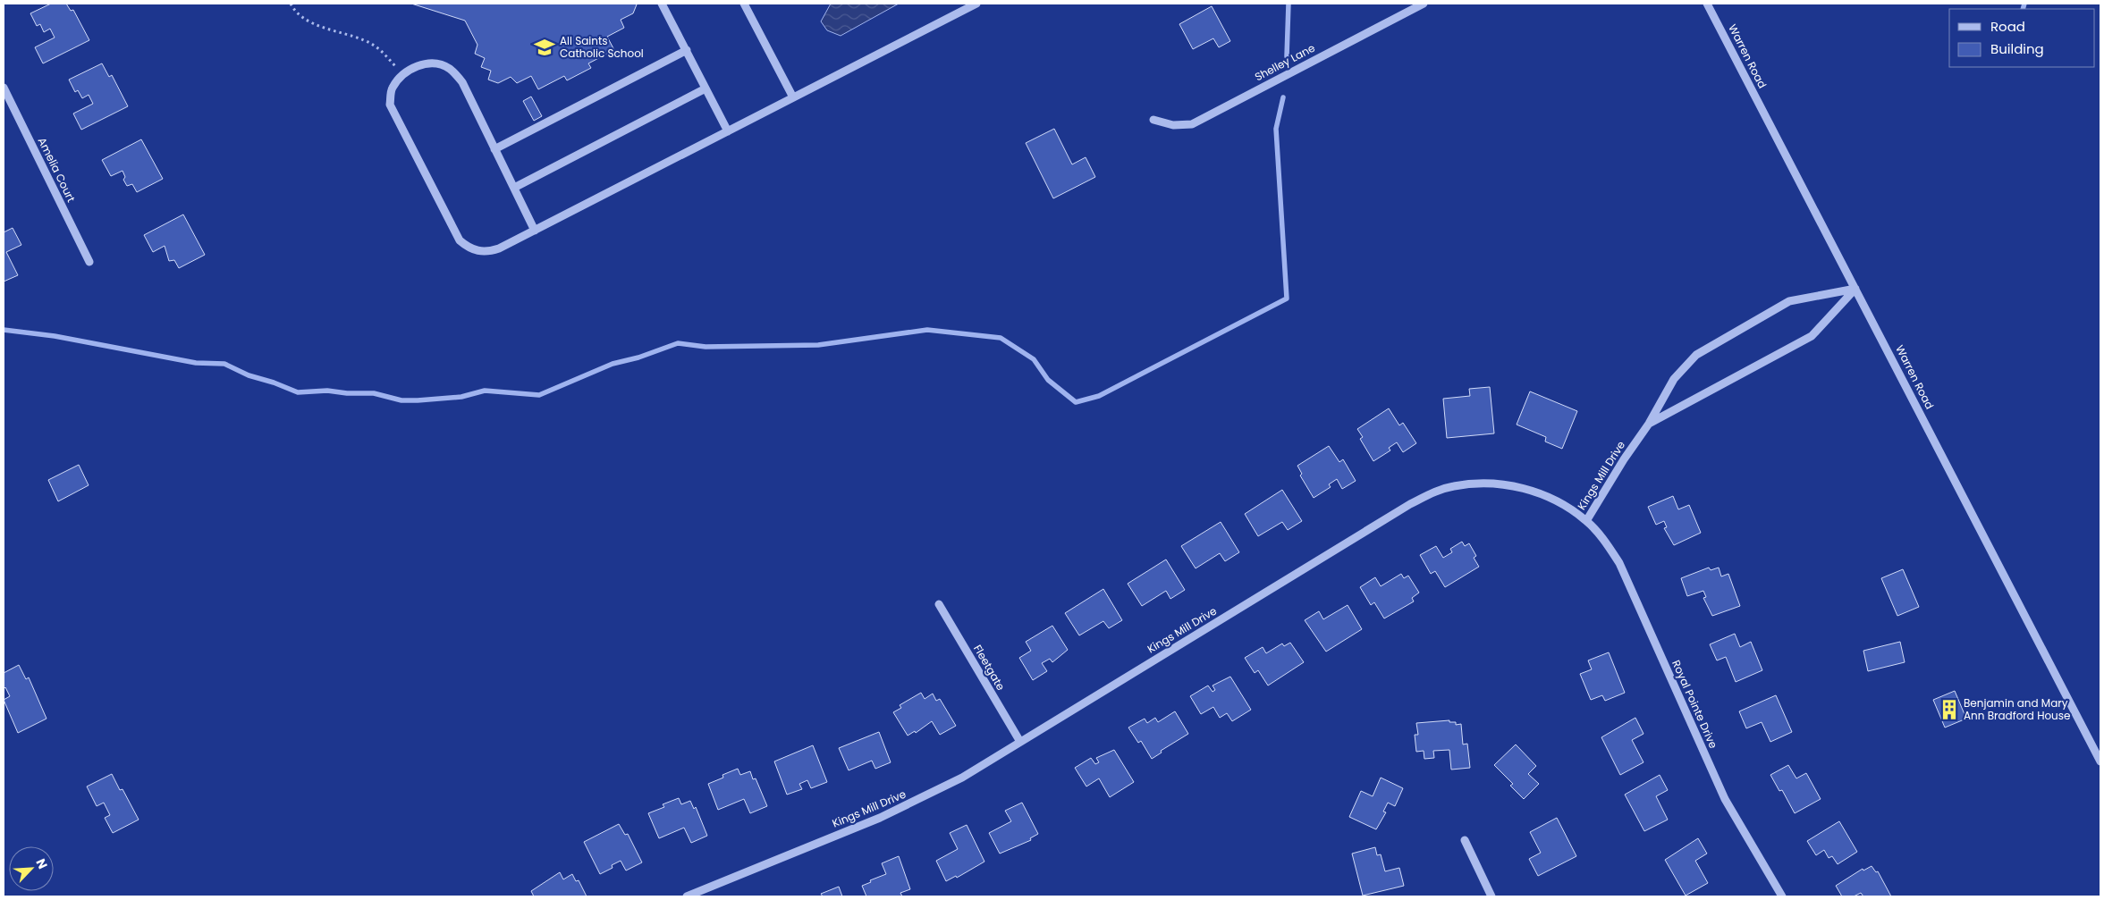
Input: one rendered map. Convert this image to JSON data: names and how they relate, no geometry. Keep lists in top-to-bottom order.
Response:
{
  "streets": {
    "street": [
      "Warren Road",
      "Shelley Lane",
      "Amelia Court",
      "Kings Mill Drive",
      "Fleetgate",
      "Royal Pointe Drive"
    ]
  },
  "crossings": [
    ["Warren Road", "Kings Mill Drive"],
    ["Kings Mill Drive", "Fleetgate"],
    ["Kings Mill Drive", "Royal Pointe Drive"]
  ],
  "places": {
    "school or university": ["All Saints Catholic School"],
    "building": ["Benjamin and Mary Ann Bradford House"]
  },
  "legend": ["Road", "Building"],
  "north": "top right"
}
